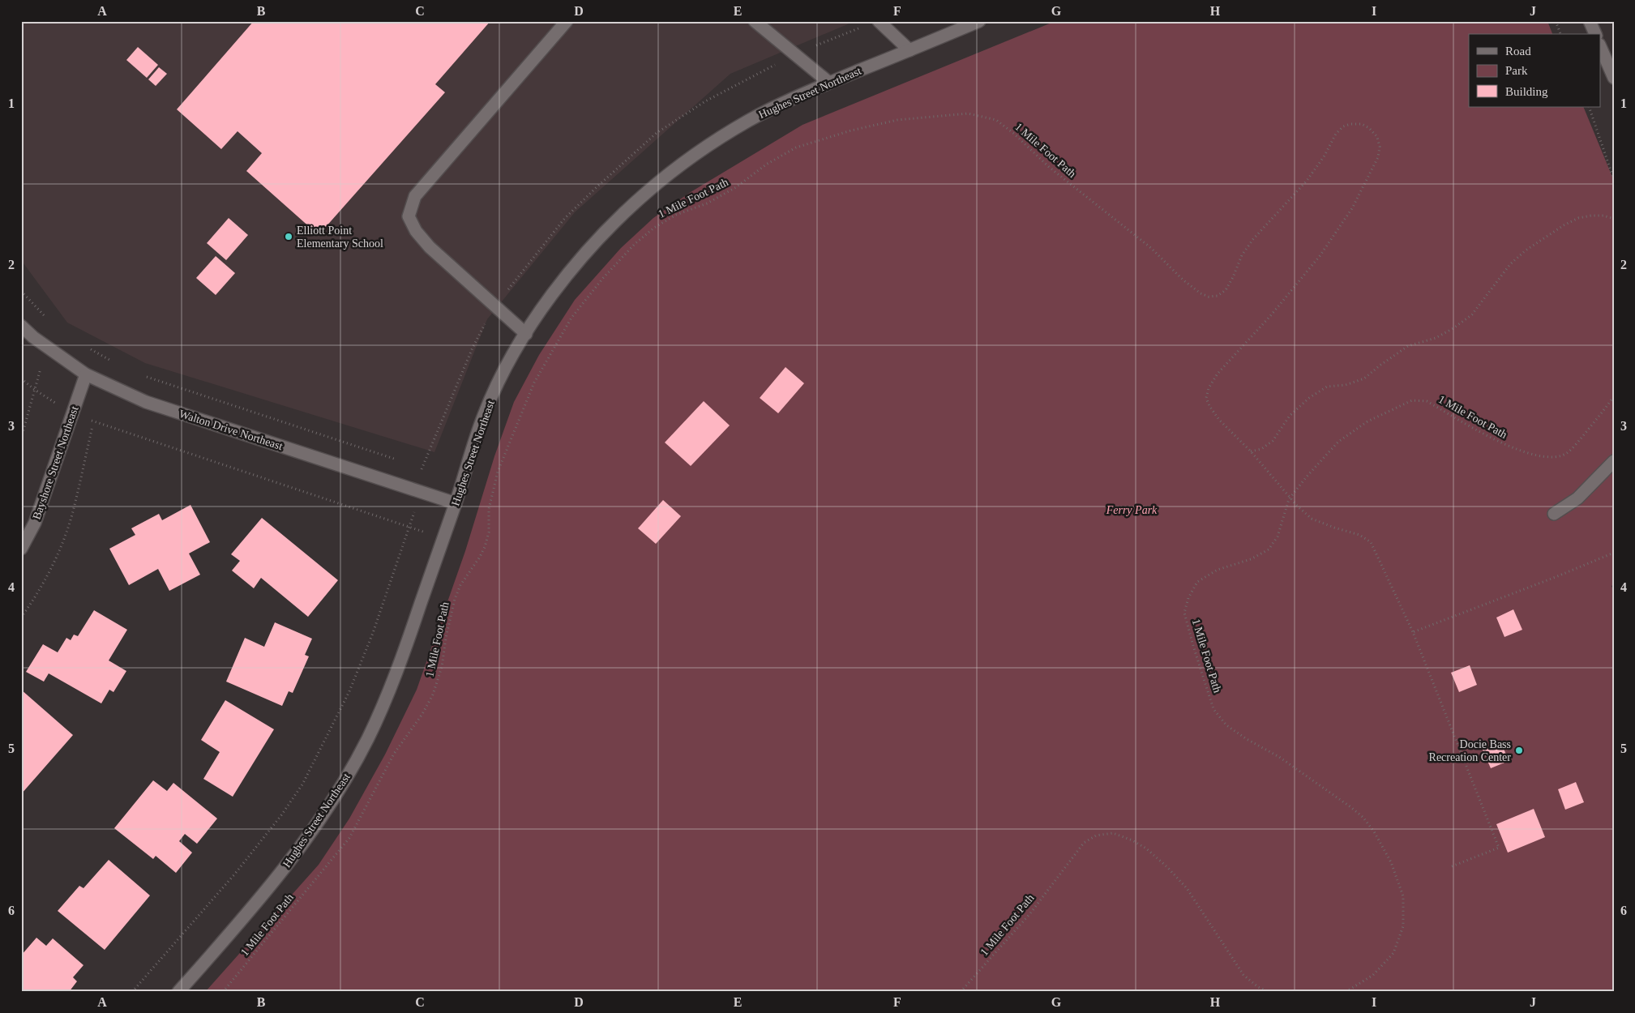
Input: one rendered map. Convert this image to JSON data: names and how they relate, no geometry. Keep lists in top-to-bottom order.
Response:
{
  "streets": {
    "street": ["Hughes Street Northeast", "Walton Drive Northeast", "Bayshore Street Northeast"],
    "path": ["1 Mile Foot Path"]
  },
  "crossings": [
    ["Hughes Street Northeast", "Walton Drive Northeast"],
    ["Walton Drive Northeast", "Bayshore Street Northeast"]
  ],
  "parks": ["Ferry Park"],
  "places": ["Elliott Point Elementary School", "Docie Bass Recreation Center"],
  "legend": ["Road", "Park", "Building"],
  "grid": {
    "columns": [
      "A",
      "B",
      "C",
      "D",
      "E",
      "F",
      "G",
      "H",
      "I",
      "J"
    ],
    "rows": [
      "1",
      "2",
      "3",
      "4",
      "5",
      "6"
    ]
  }
}
